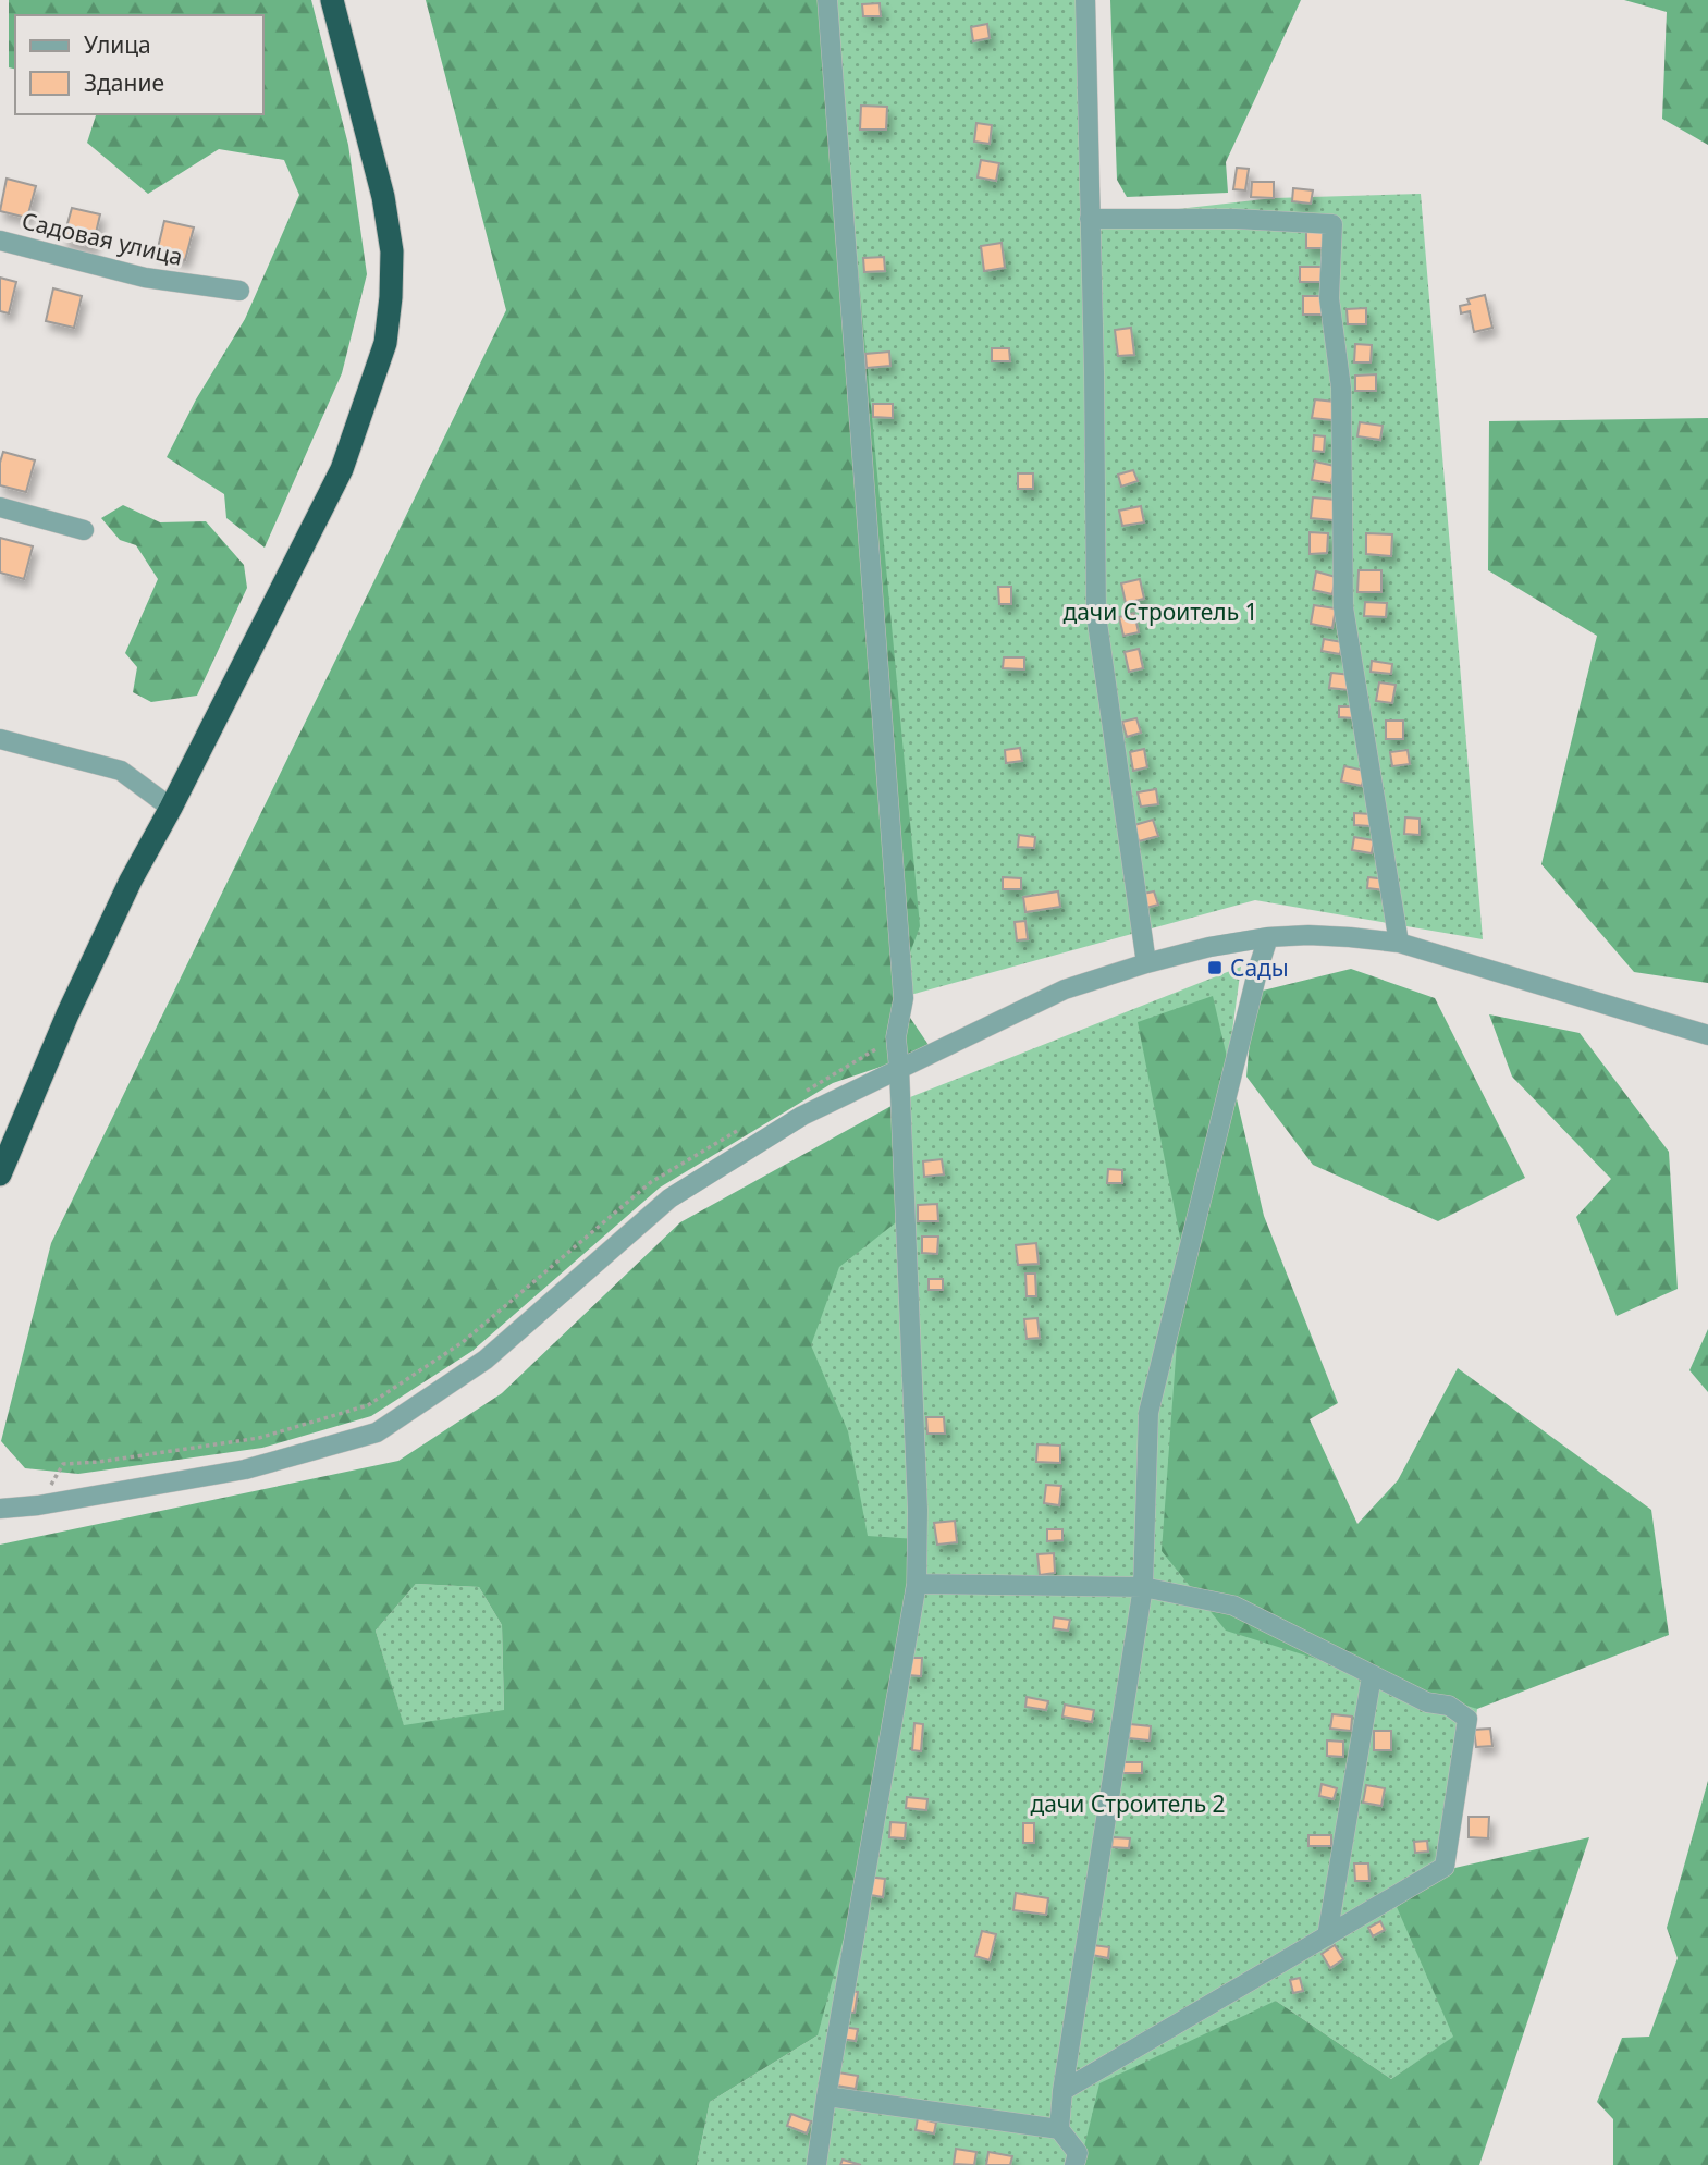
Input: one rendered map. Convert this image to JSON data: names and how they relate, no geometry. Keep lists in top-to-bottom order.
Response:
{
  "streets": {
    "street": ["Садовая улица"]
  },
  "parks": ["дачи Строитель 1", "дачи Строитель 2"],
  "places": {
    "transit": ["Сады"]
  },
  "legend": ["Улица", "Здание"]
}
